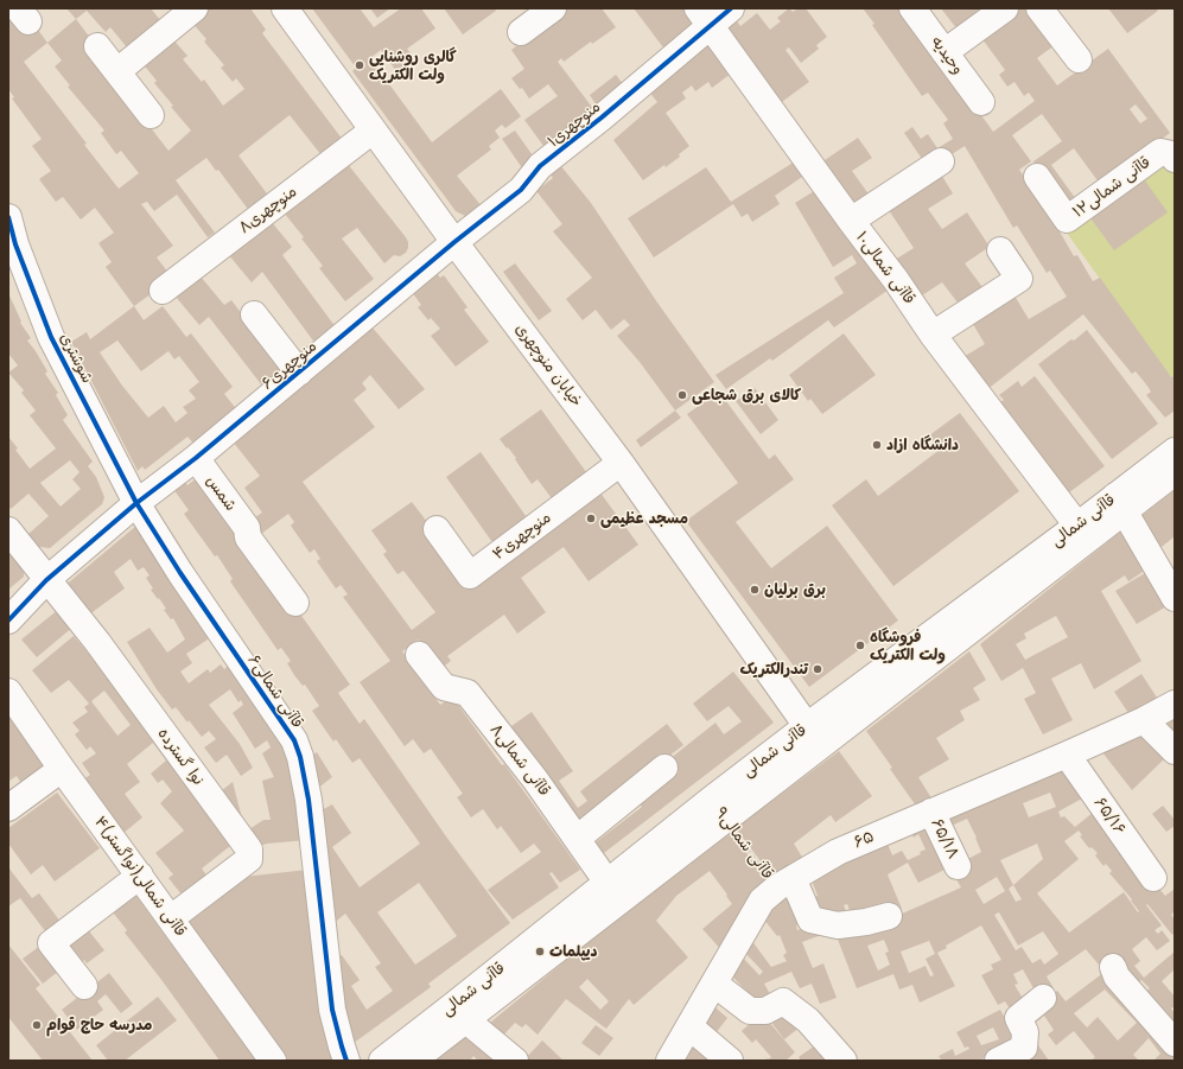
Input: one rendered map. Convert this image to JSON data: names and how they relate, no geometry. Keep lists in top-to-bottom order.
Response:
{
  "streets": {
    "street": [
      "وحیدیه",
      "منوچهری۱",
      "قاآنی شمالی۱۲",
      "منوچهری۸",
      "قاآنی شمالی۱۰",
      "شوشتری",
      "منوچهری۶",
      "خیابان منوچهری",
      "شمس",
      "قاآنی شمالی",
      "منوچهری۴",
      "قاآنی شمالی۶",
      "نوا گسترده",
      "قاآنی شمالی۸",
      "۶۵/۱۶",
      "۶۵/۱۸",
      "۶۵",
      "۴قاآنی شمالی(نواگستر)"
    ],
    "path": ["۹قاآنی شمالی"]
  },
  "crossings": [
    ["منوچهری۱", "قاآنی شمالی۱۰"],
    ["منوچهری۱", "منوچهری۶"],
    ["منوچهری۱", "خیابان منوچهری"],
    ["منوچهری۸", "خیابان منوچهری"],
    ["قاآنی شمالی۱۰", "قاآنی شمالی"],
    ["شوشتری", "منوچهری۶"],
    ["شوشتری", "قاآنی شمالی۶"],
    ["منوچهری۶", "خیابان منوچهری"],
    ["منوچهری۶", "شمس"],
    ["منوچهری۶", "قاآنی شمالی۶"],
    ["منوچهری۶", "نوا گسترده"],
    ["خیابان منوچهری", "قاآنی شمالی"],
    ["خیابان منوچهری", "منوچهری۴"],
    ["قاآنی شمالی", "قاآنی شمالی۸"],
    ["نوا گسترده", "۴قاآنی شمالی(نواگستر)"],
    ["۶۵/۱۶", "۶۵"],
    ["۶۵/۱۸", "۶۵"],
    ["۶۵", "۹قاآنی شمالی"]
  ],
  "places": [
    "گالری روشنایی ولت الکتریک",
    "کالای برق شجاعی",
    "دانشگاه ازاد",
    "مسجد عظیمی",
    "برق برلیان",
    "فروشگاه ولت الکتریک",
    "تندرالکتریک",
    "دیپلمات",
    "مدرسه حاج قوام"
  ]
}
